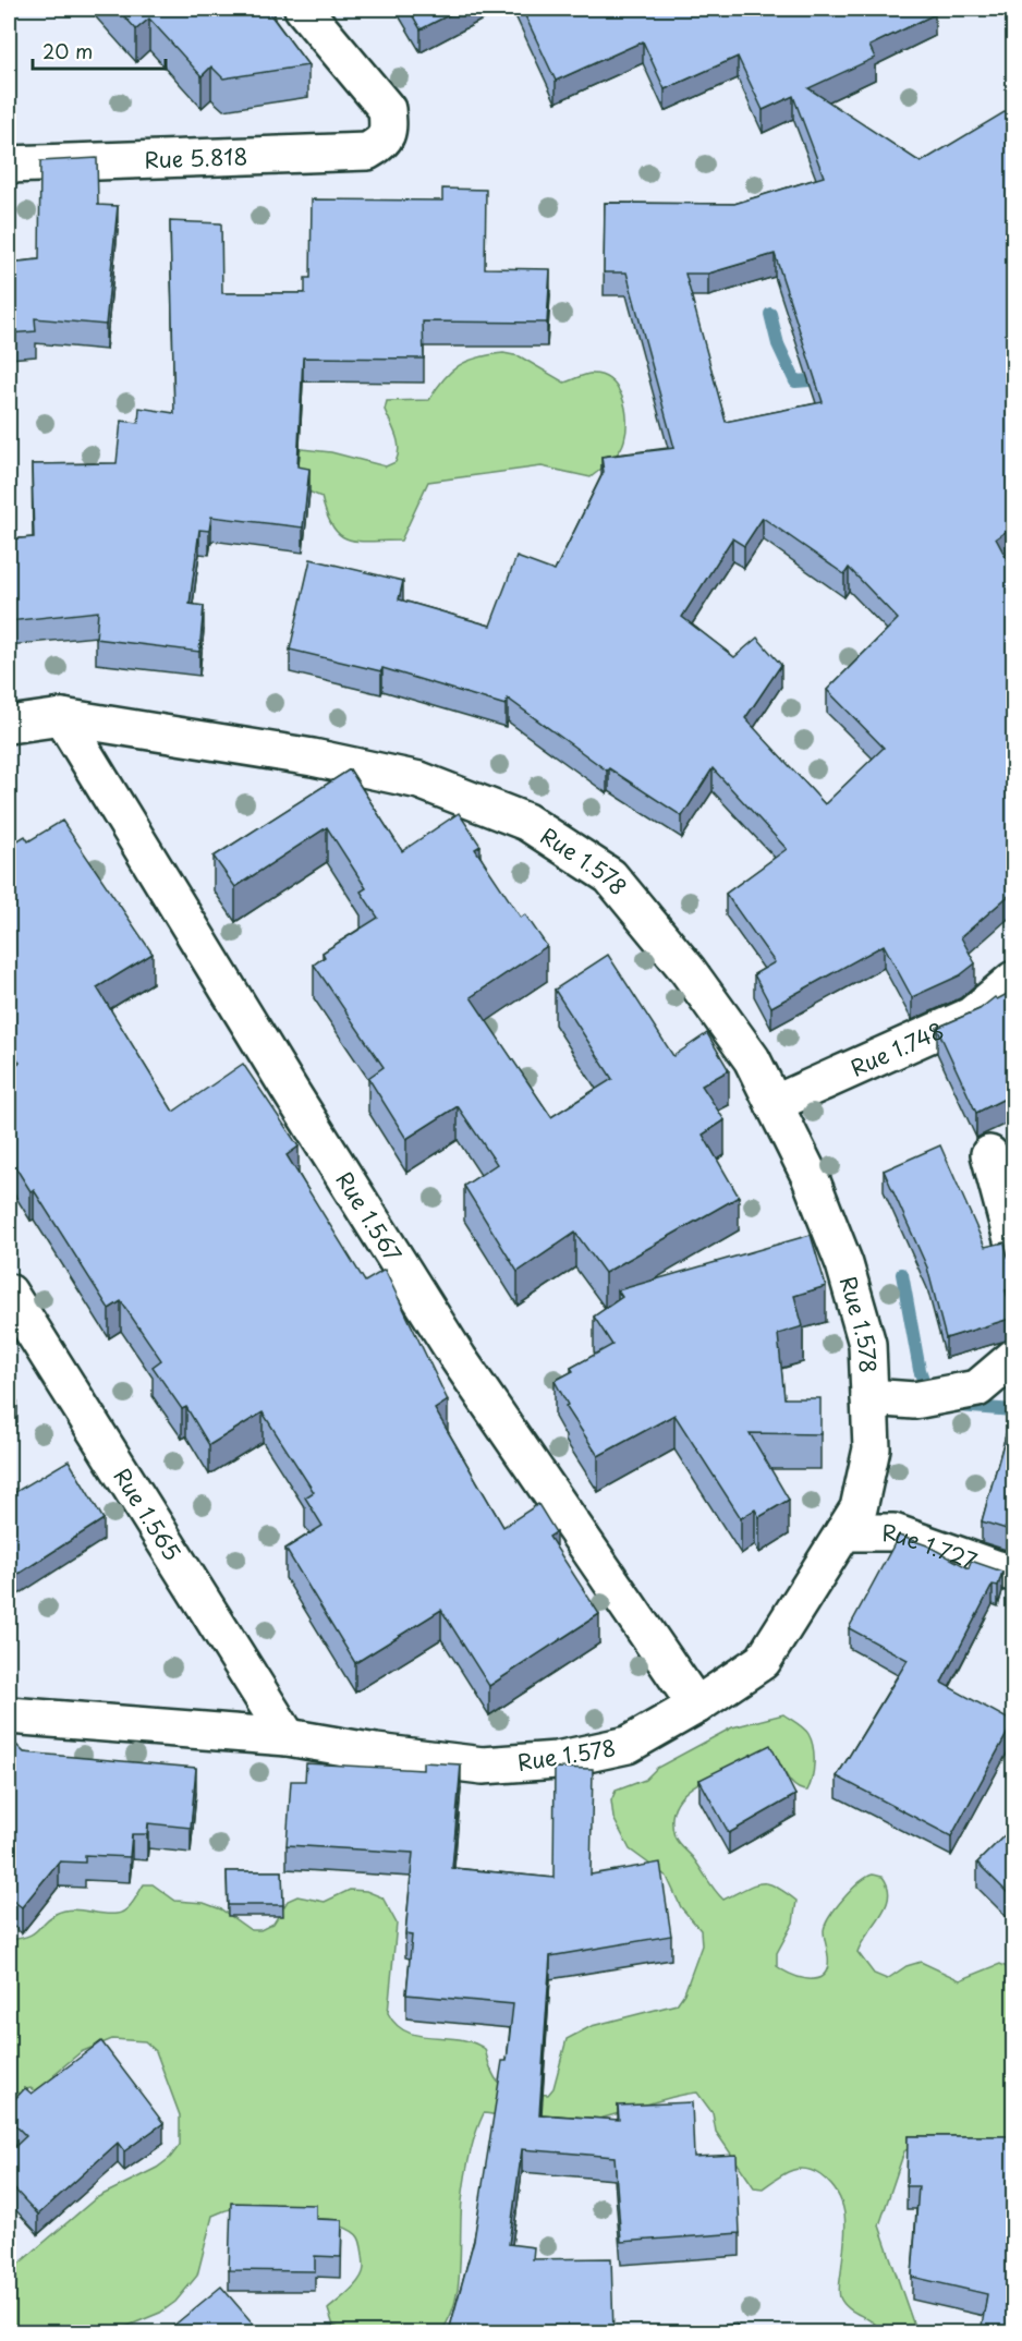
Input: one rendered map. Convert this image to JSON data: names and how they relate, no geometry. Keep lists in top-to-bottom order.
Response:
{
  "streets": {
    "street": [
      "Rue 5.818",
      "Rue 1.578",
      "Rue 1.748",
      "Rue 1.567",
      "Rue 1.565",
      "Rue 1.727"
    ]
  },
  "crossings": [
    ["Rue 1.578", "Rue 1.748"],
    ["Rue 1.578", "Rue 1.567"],
    ["Rue 1.578", "Rue 1.565"],
    ["Rue 1.578", "Rue 1.727"]
  ],
  "scale_bar": "20 m"
}
